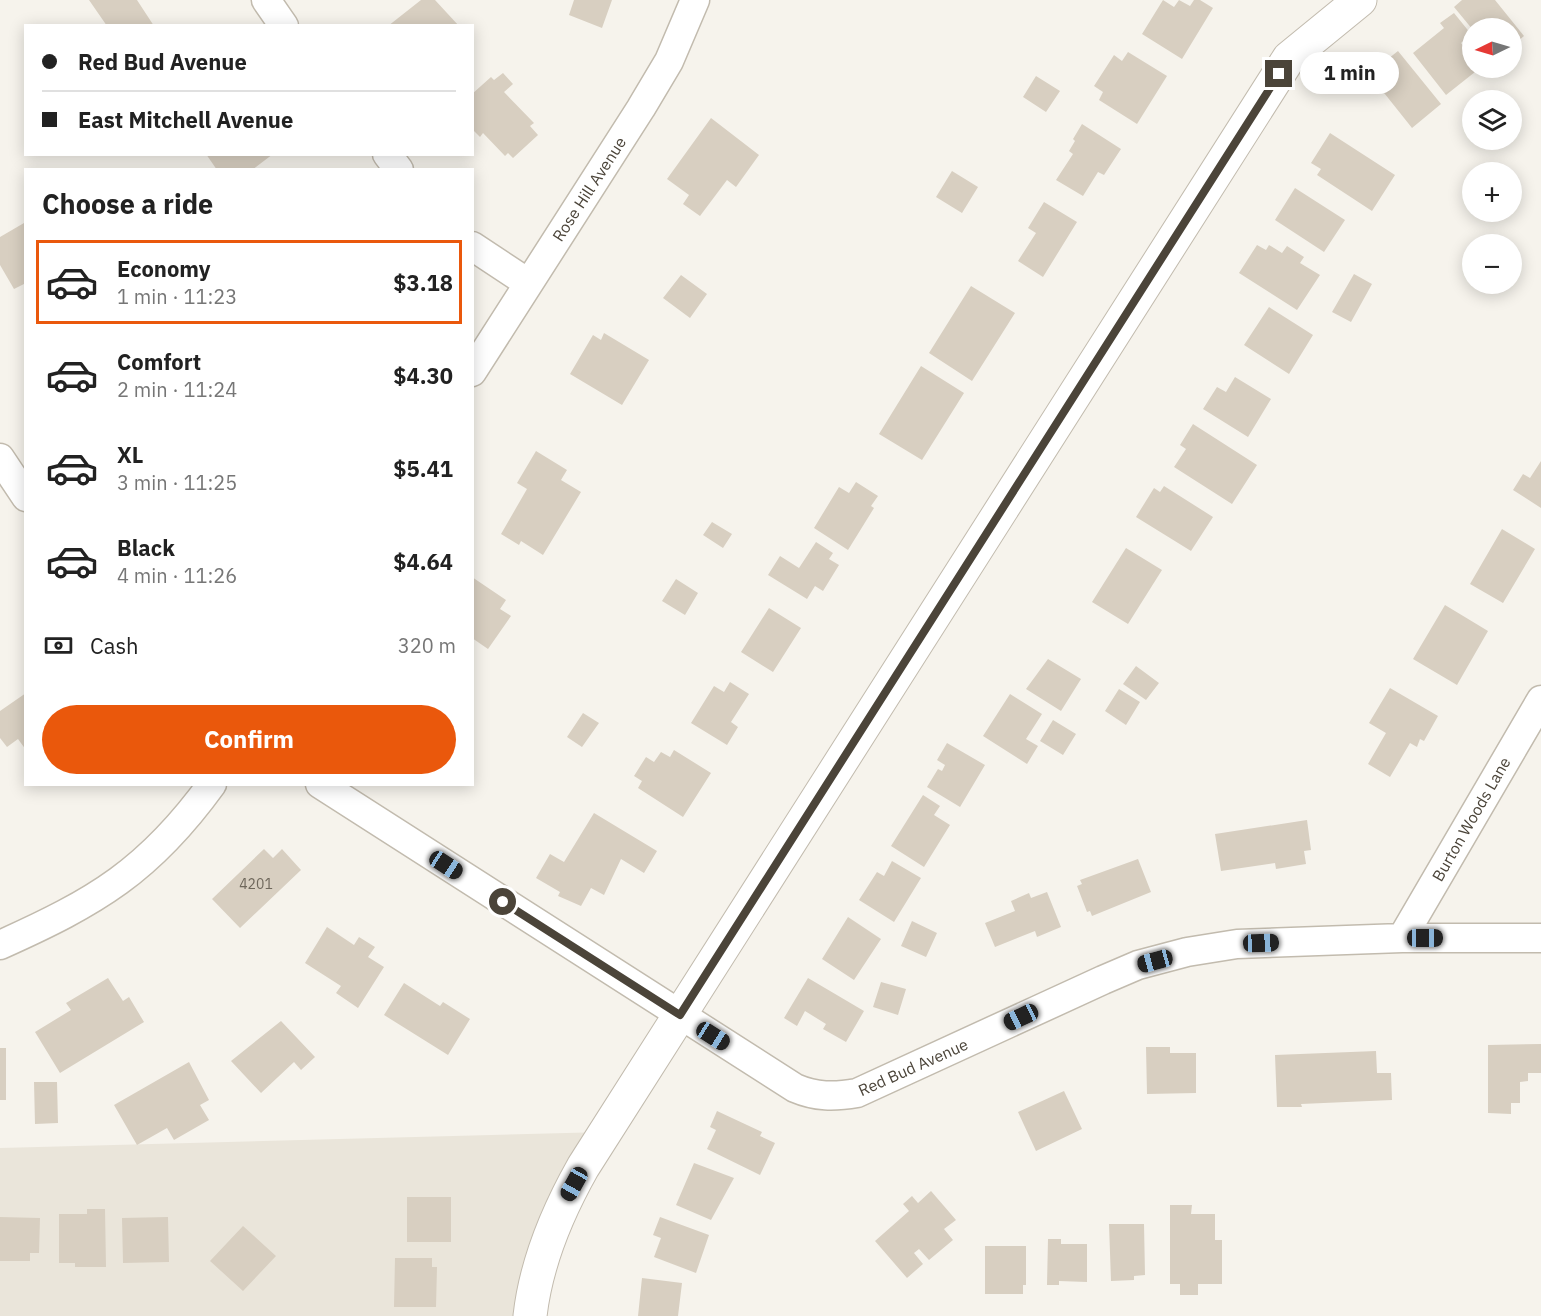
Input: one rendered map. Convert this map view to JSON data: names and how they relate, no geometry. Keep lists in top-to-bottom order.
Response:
{
  "streets": {
    "street": ["Rose Hill Avenue", "Burton Woods Lane", "Red Bud Avenue"]
  },
  "crossings": [
    ["Burton Woods Lane", "Red Bud Avenue"]
  ],
  "house_numbers": ["4201"],
  "north": "left",
  "page": {
    "map_buttons": ["+", "−"],
    "banner": ["Red Bud Avenue", "East Mitchell Avenue"],
    "bubble": "1 min",
    "heading": "Choose a ride",
    "list": [
      {
        "name": "Economy",
        "note": "1 min · 11:23",
        "value": "$3.18"
      },
      {
        "name": "Comfort",
        "note": "2 min · 11:24",
        "value": "$4.30"
      },
      {
        "name": "XL",
        "note": "3 min · 11:25",
        "value": "$5.41"
      },
      {
        "name": "Black",
        "note": "4 min · 11:26",
        "value": "$4.64"
      }
    ],
    "pay": ["Cash", "320 m"],
    "buttons": "Confirm"
  }
}
